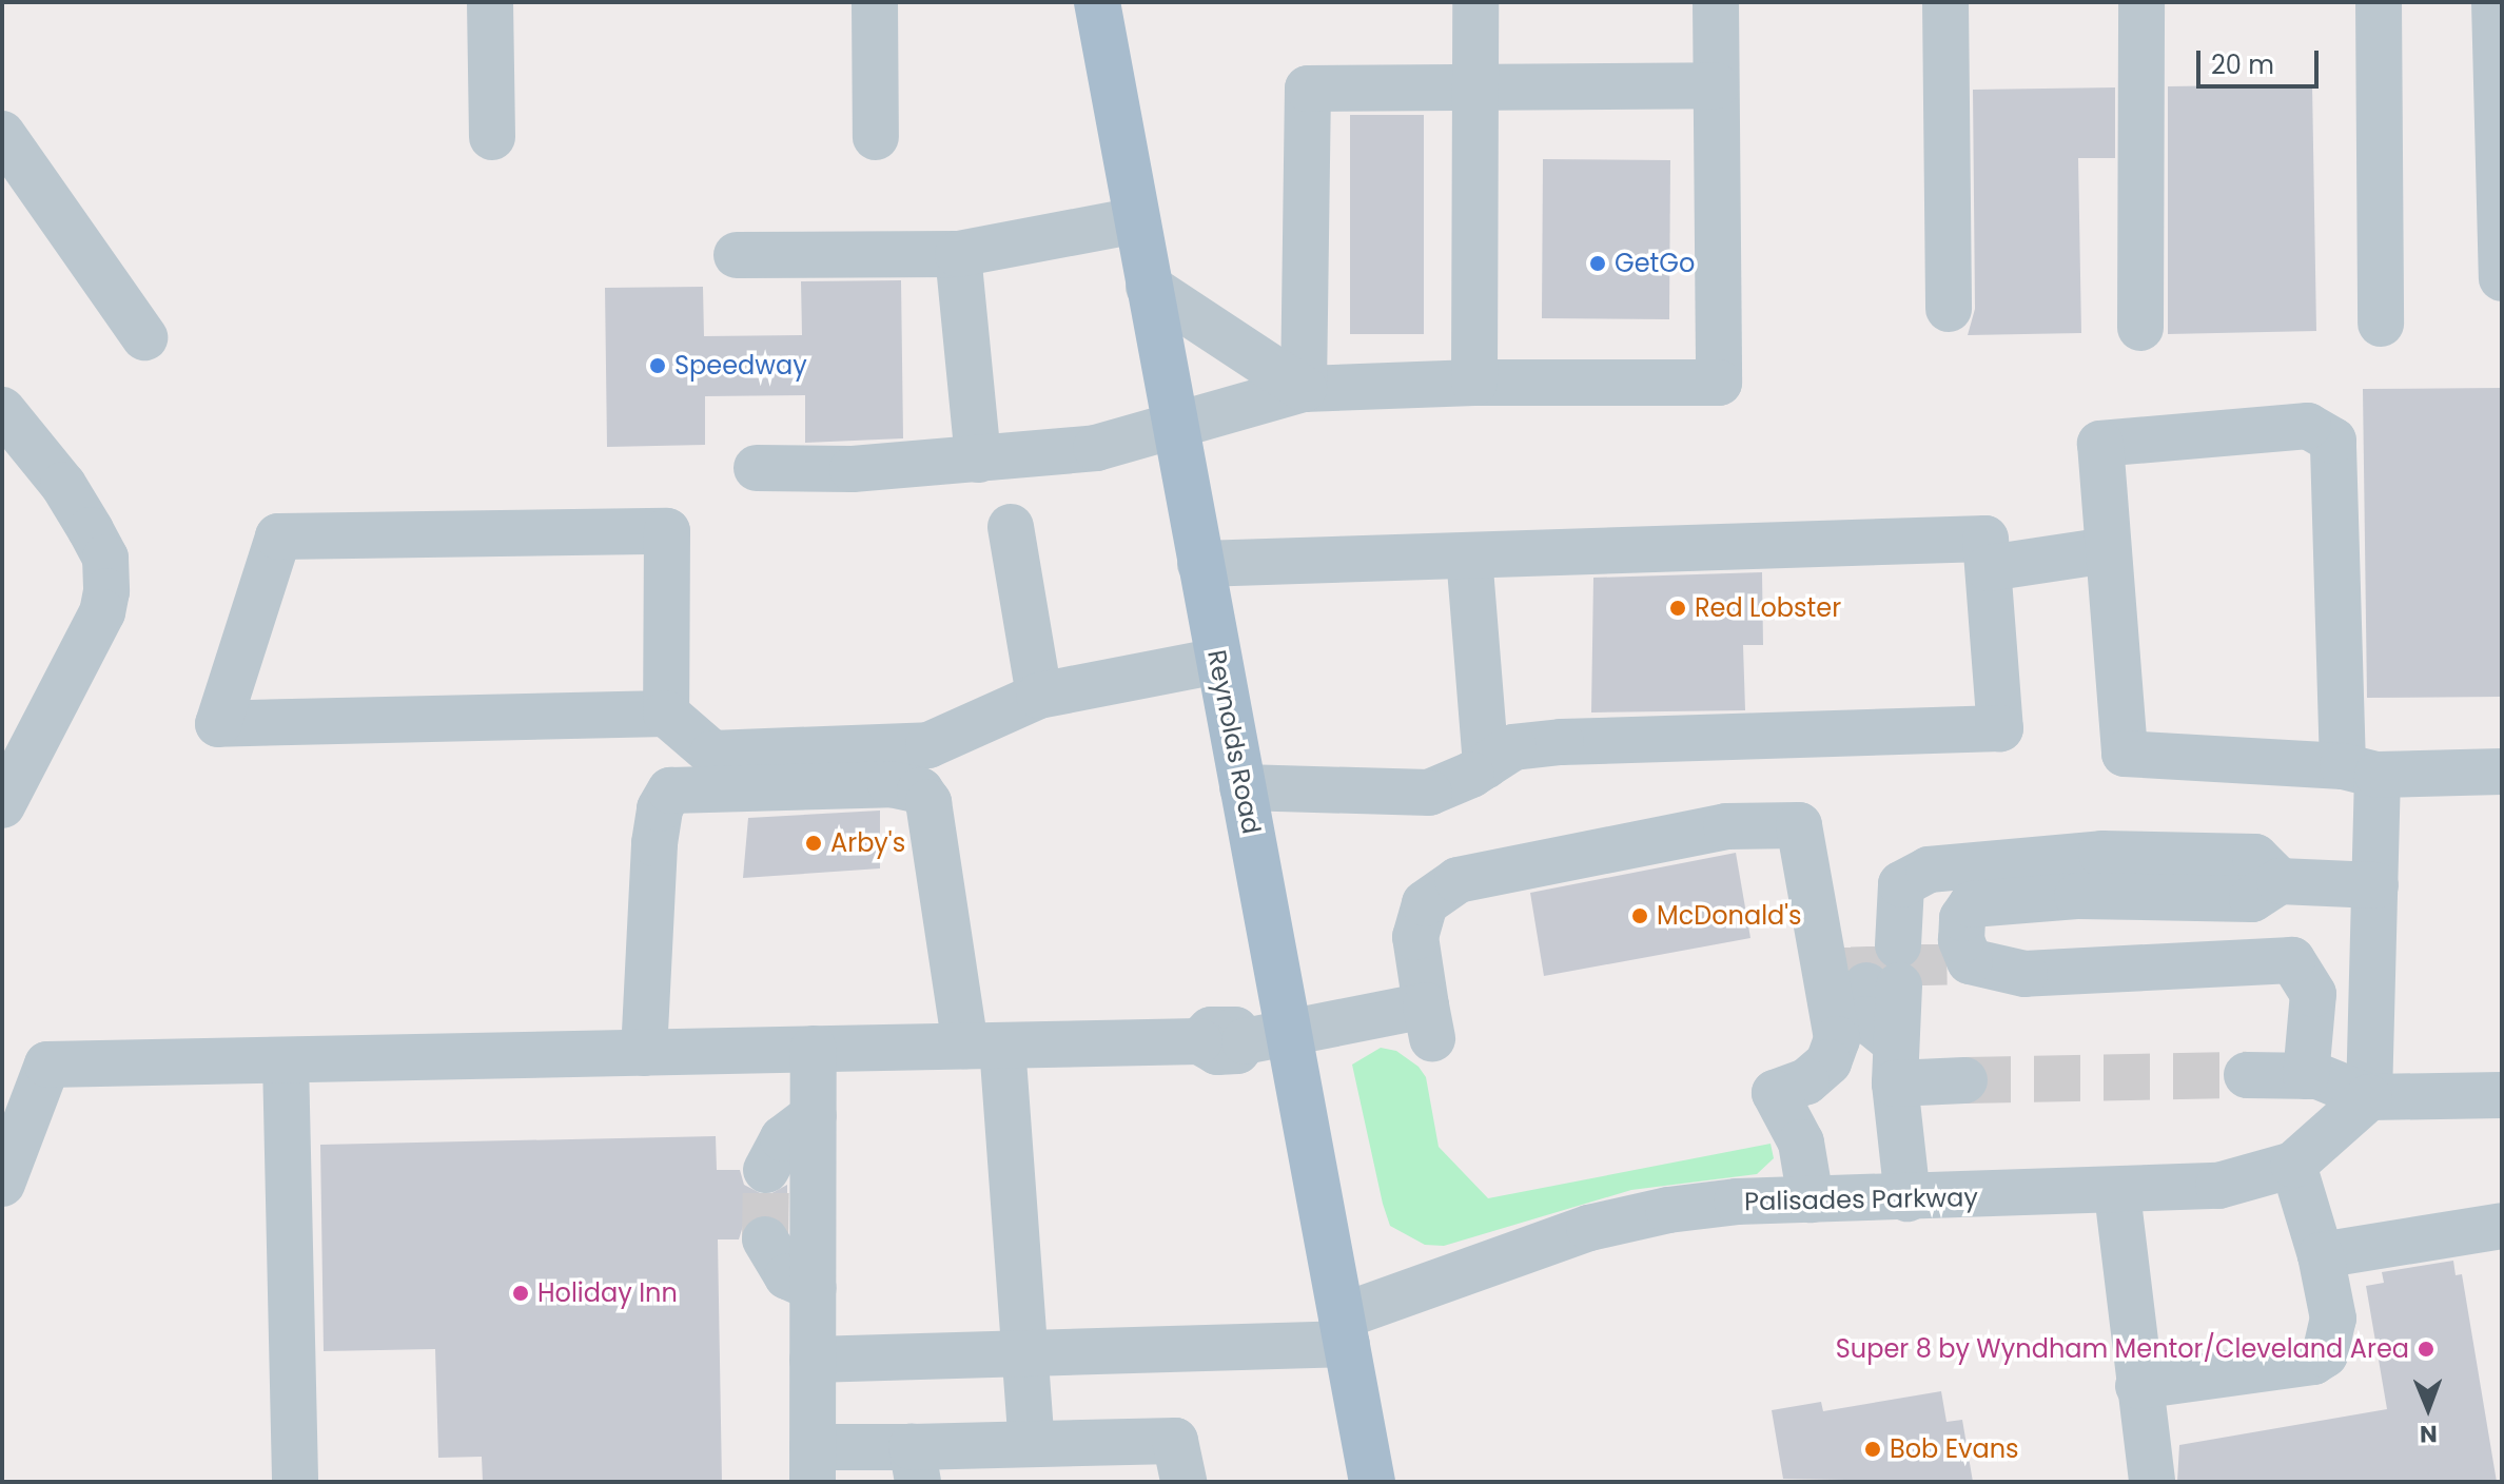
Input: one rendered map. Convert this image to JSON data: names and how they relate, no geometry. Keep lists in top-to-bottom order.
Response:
{
  "streets": {
    "main road": ["Reynolds Road"],
    "street": ["Palisades Parkway"]
  },
  "crossings": [
    ["Reynolds Road", "Palisades Parkway"]
  ],
  "places": [
    "GetGo",
    "Speedway",
    "Red Lobster",
    "Arby's",
    "McDonald's",
    "Holiday Inn",
    "Super 8 by Wyndham Mentor/Cleveland Area",
    "Bob Evans"
  ],
  "scale_bar": "20 m",
  "north": "bottom"
}
